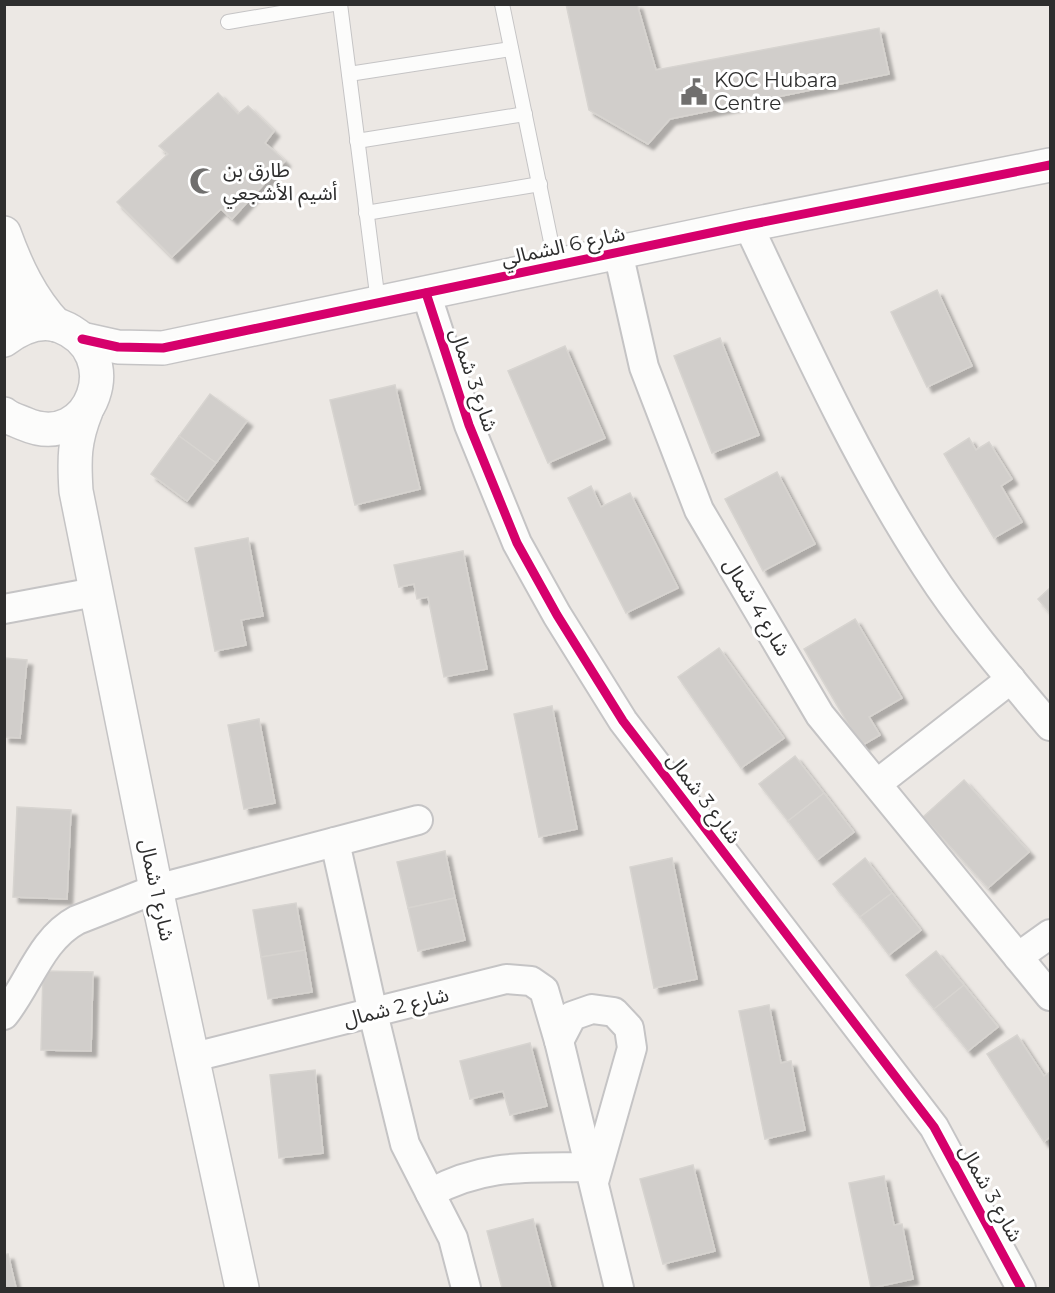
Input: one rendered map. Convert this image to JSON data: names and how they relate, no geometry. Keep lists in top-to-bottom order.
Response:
{
  "streets": {
    "street": [
      "شارع 6 الشمالي",
      "شارع 3 شمال",
      "شارع 4 شمال",
      "شارع 1 شمال",
      "شارع 2 شمال"
    ]
  },
  "crossings": [
    ["شارع 6 الشمالي", "شارع 3 شمال"],
    ["شارع 6 الشمالي", "شارع 4 شمال"],
    ["شارع 6 الشمالي", "شارع 1 شمال"],
    ["شارع 1 شمال", "شارع 2 شمال"]
  ],
  "places": {
    "public building": ["KOC Hubara Centre"],
    "mosque": ["طارق بن أشيم الأشجعي"]
  }
}
